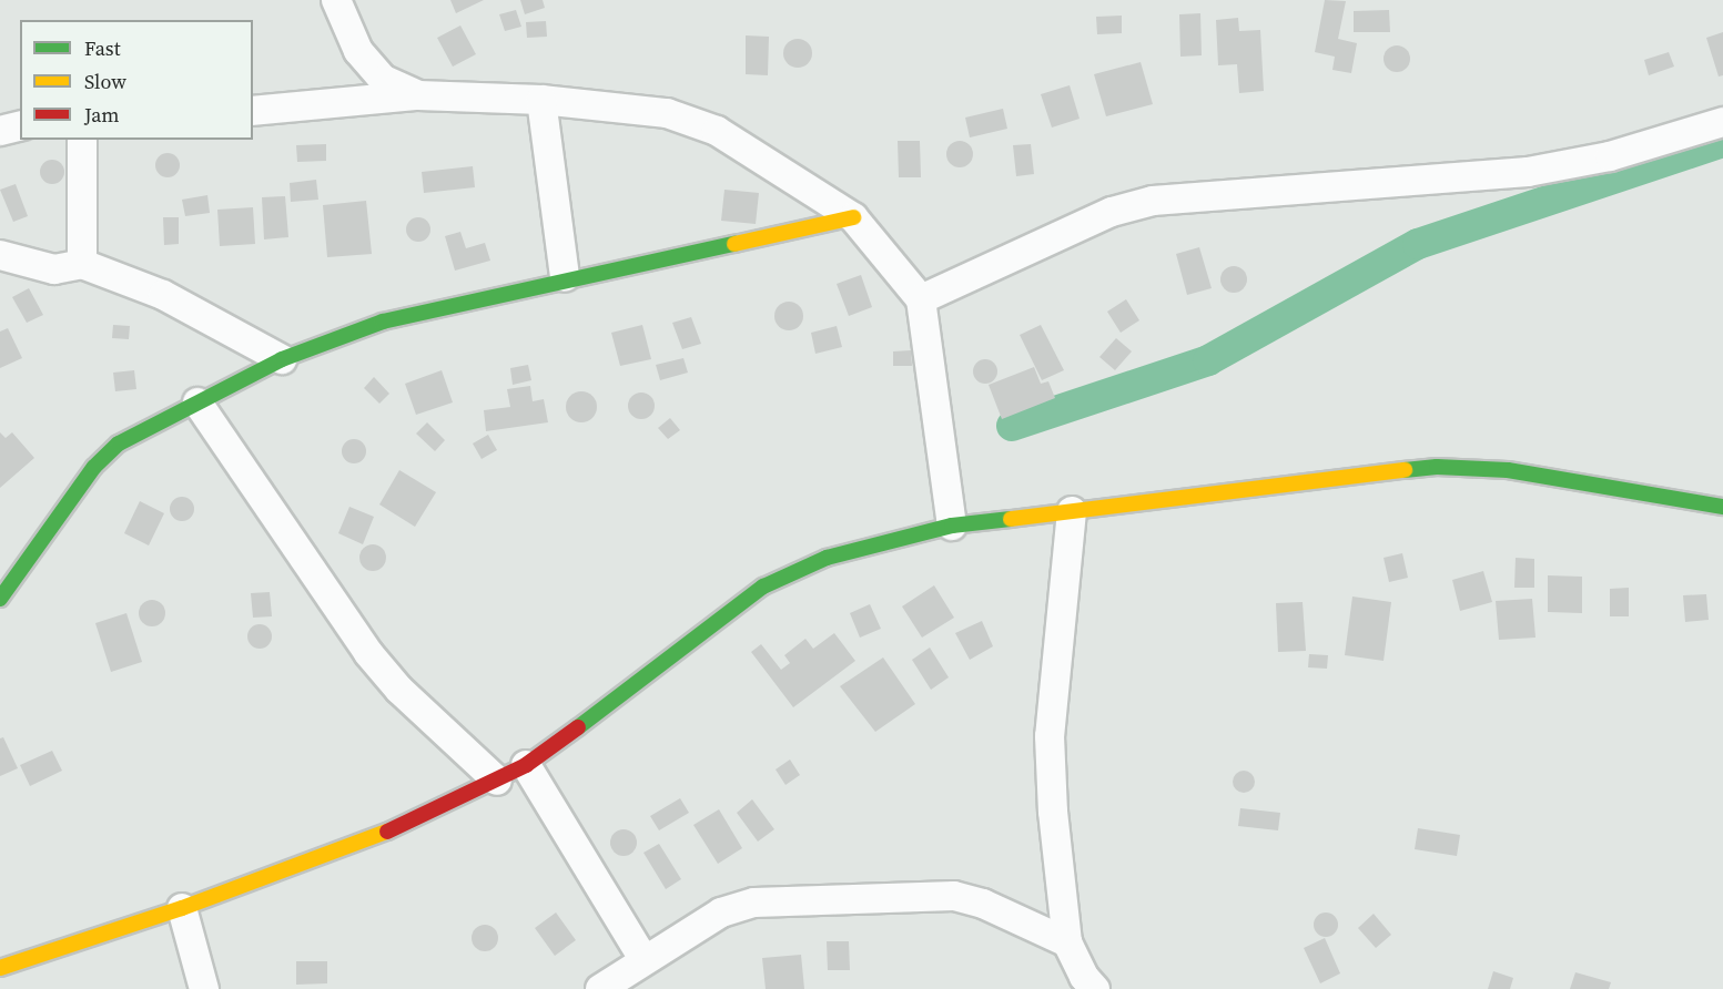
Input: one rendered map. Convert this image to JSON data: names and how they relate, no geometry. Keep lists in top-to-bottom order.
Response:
{
  "legend": ["Fast", "Slow", "Jam"]
}
